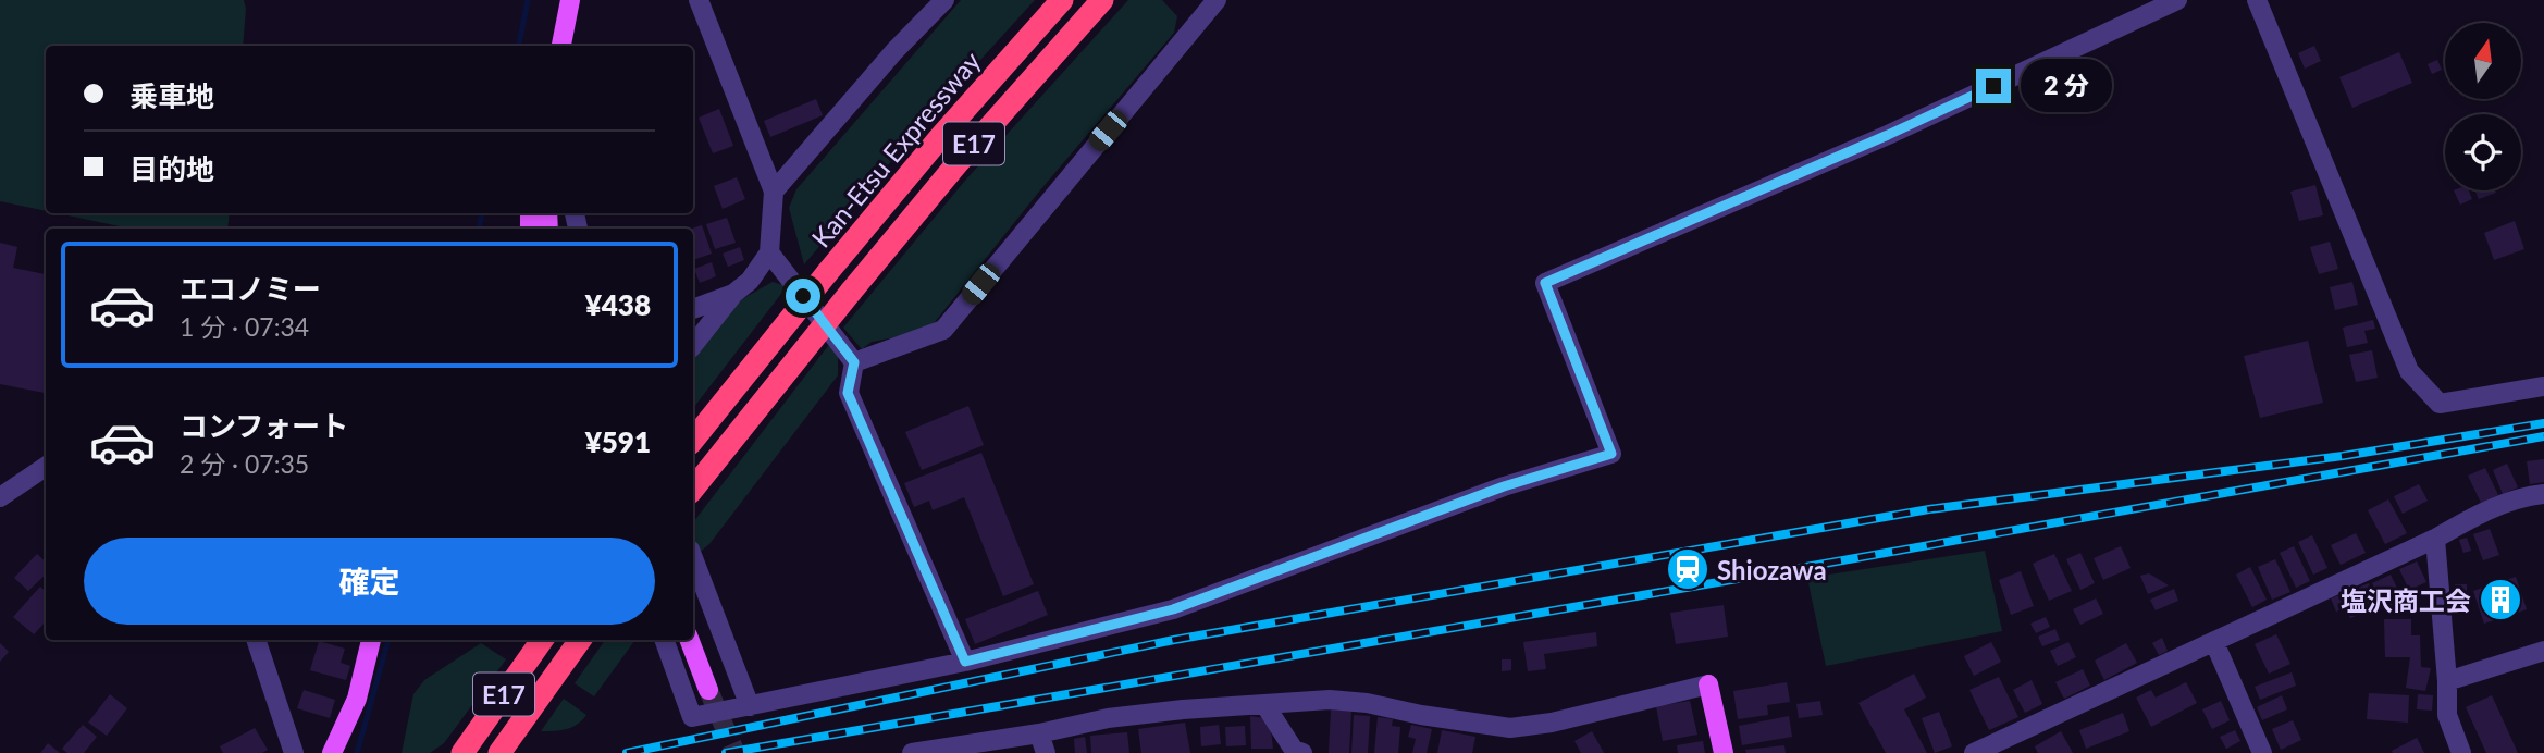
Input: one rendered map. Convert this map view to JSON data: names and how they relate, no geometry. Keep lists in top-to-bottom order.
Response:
{
  "streets": {
    "highway": ["E17", "Kan-Etsu Expressway"]
  },
  "places": {
    "station": ["Shiozawa"],
    "building": ["塩沢商工会"]
  },
  "north": "top",
  "page": {
    "banner": ["乗車地", "目的地"],
    "bubble": "2 分",
    "list": [
      {
        "name": "エコノミー",
        "note": "1 分 · 07:34",
        "value": "¥438"
      },
      {
        "name": "コンフォート",
        "note": "2 分 · 07:35",
        "value": "¥591"
      }
    ],
    "buttons": "確定"
  }
}
